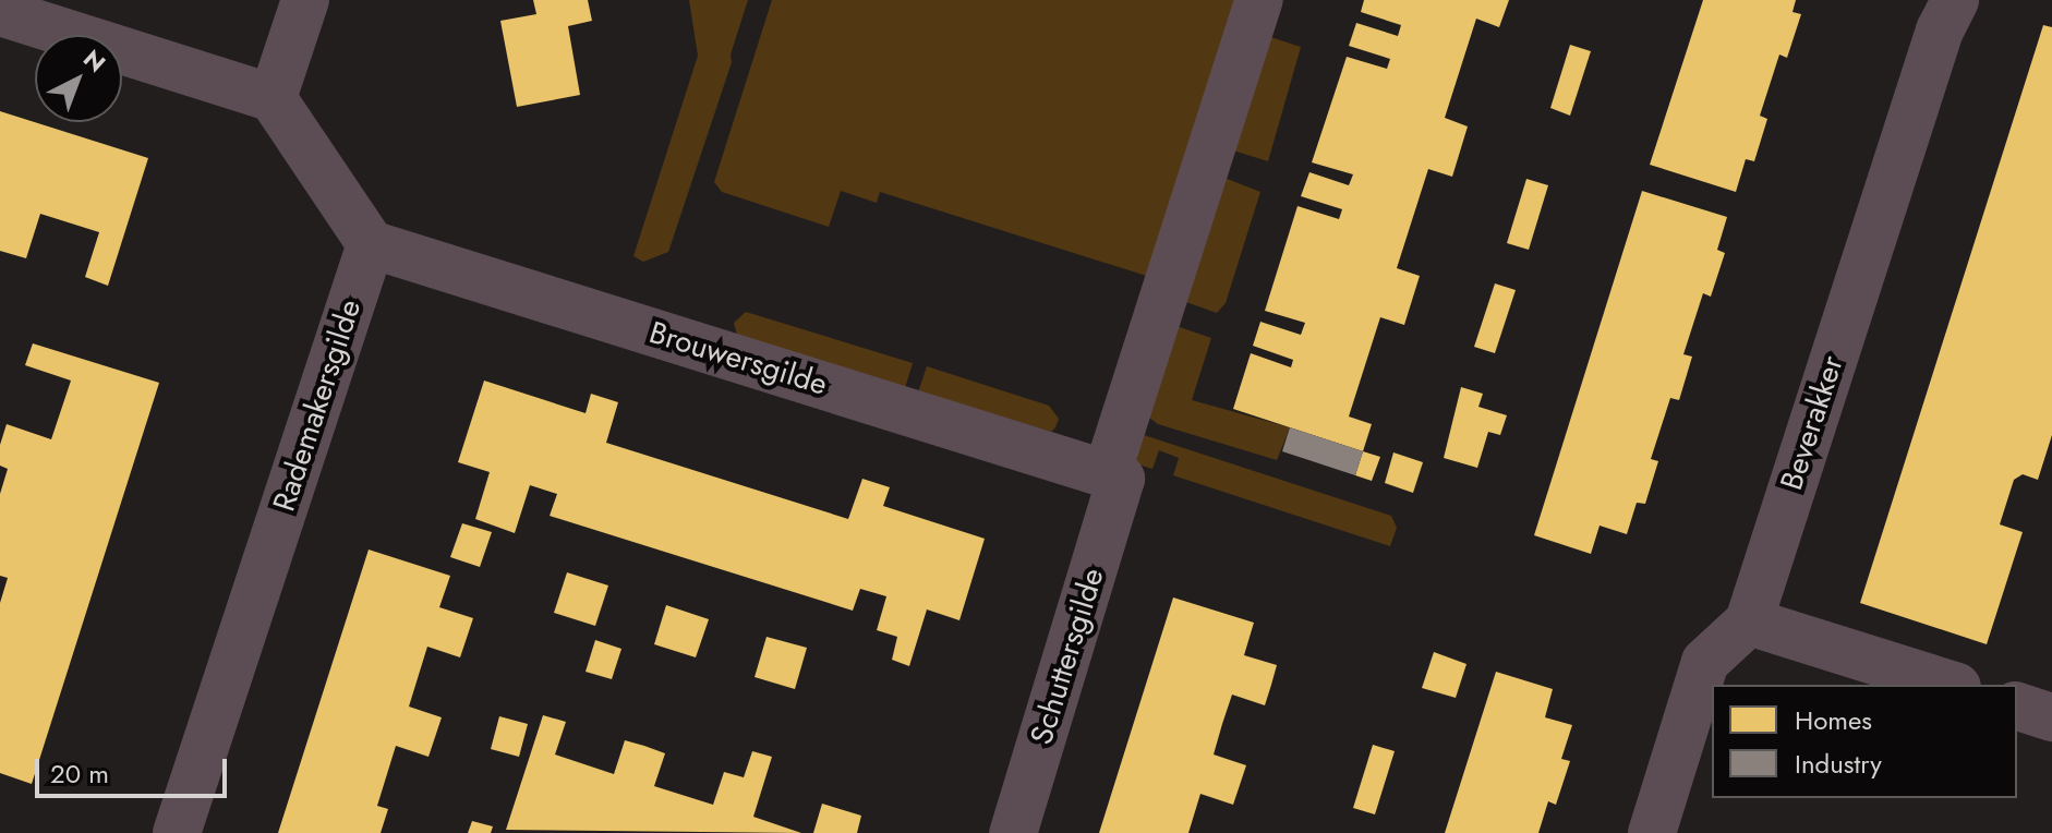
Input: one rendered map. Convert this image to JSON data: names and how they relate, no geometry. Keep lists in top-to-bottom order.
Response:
{
  "streets": {
    "street": [
      "Brouwersgilde",
      "Rademakersgilde",
      "Beverakker",
      "Schuttersgilde"
    ]
  },
  "crossings": [
    ["Brouwersgilde", "Rademakersgilde"],
    ["Brouwersgilde", "Schuttersgilde"]
  ],
  "legend": ["Homes", "Industry"],
  "scale_bar": "20 m",
  "north": "top right"
}
